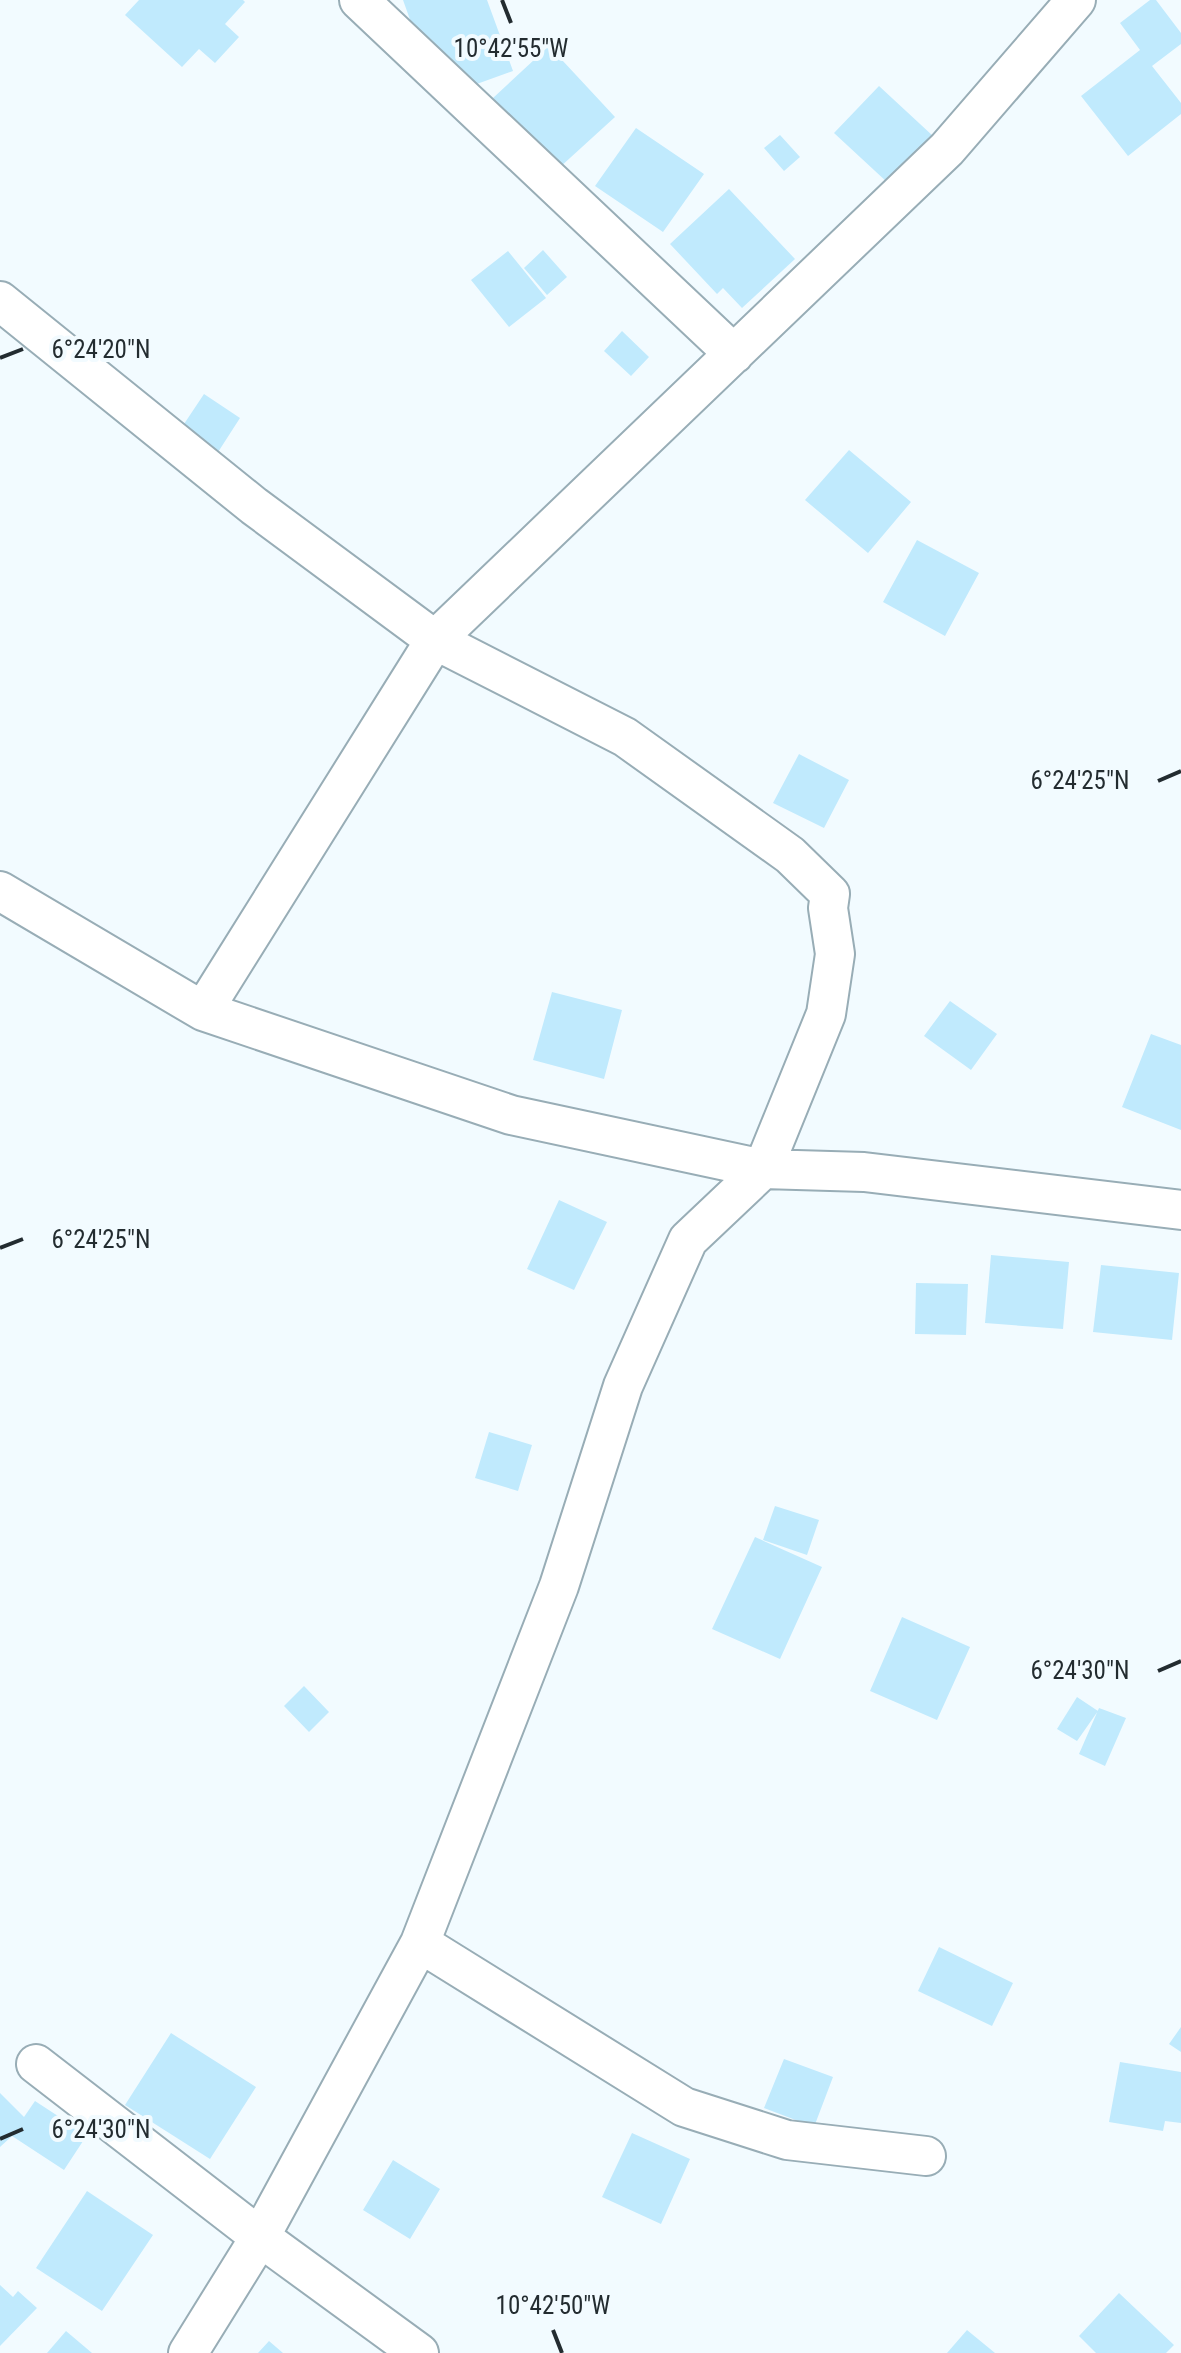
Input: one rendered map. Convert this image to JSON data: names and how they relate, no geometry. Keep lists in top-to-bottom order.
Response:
{
  "coordinates": [
    "10°42'55\"W",
    "6°24'20\"N",
    "6°24'25\"N",
    "6°24'30\"N",
    "10°42'50\"W"
  ]
}
